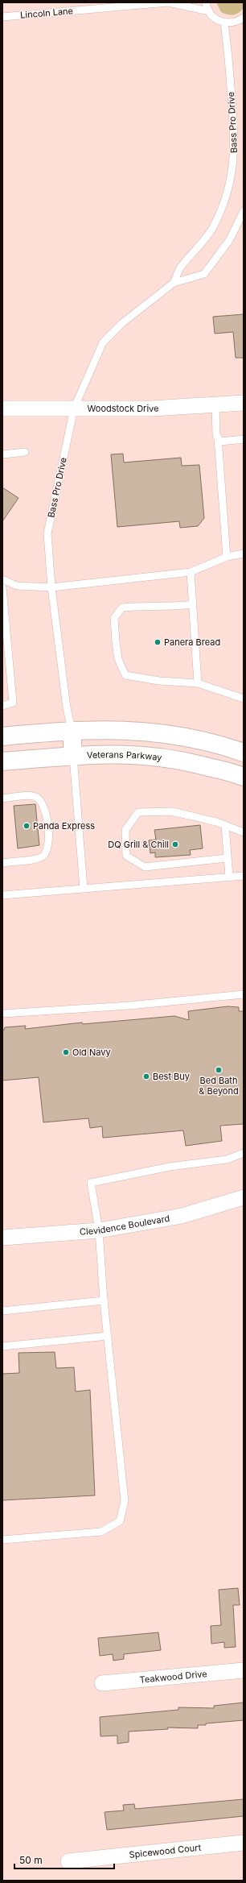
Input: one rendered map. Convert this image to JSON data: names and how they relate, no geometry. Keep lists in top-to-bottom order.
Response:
{
  "streets": {
    "main road": ["Veterans Parkway"],
    "street": [
      "Woodstock Drive",
      "Clevidence Boulevard",
      "Teakwood Drive",
      "Spicewood Court"
    ],
    "lane": ["Lincoln Lane", "Bass Pro Drive"]
  },
  "crossings": [
    ["Bass Pro Drive", "Woodstock Drive"]
  ],
  "places": [
    "Panera Bread",
    "Panda Express",
    "DQ Grill & Chill",
    "Old Navy",
    "Bed Bath & Beyond",
    "Best Buy"
  ],
  "scale_bar": "50 m"
}
